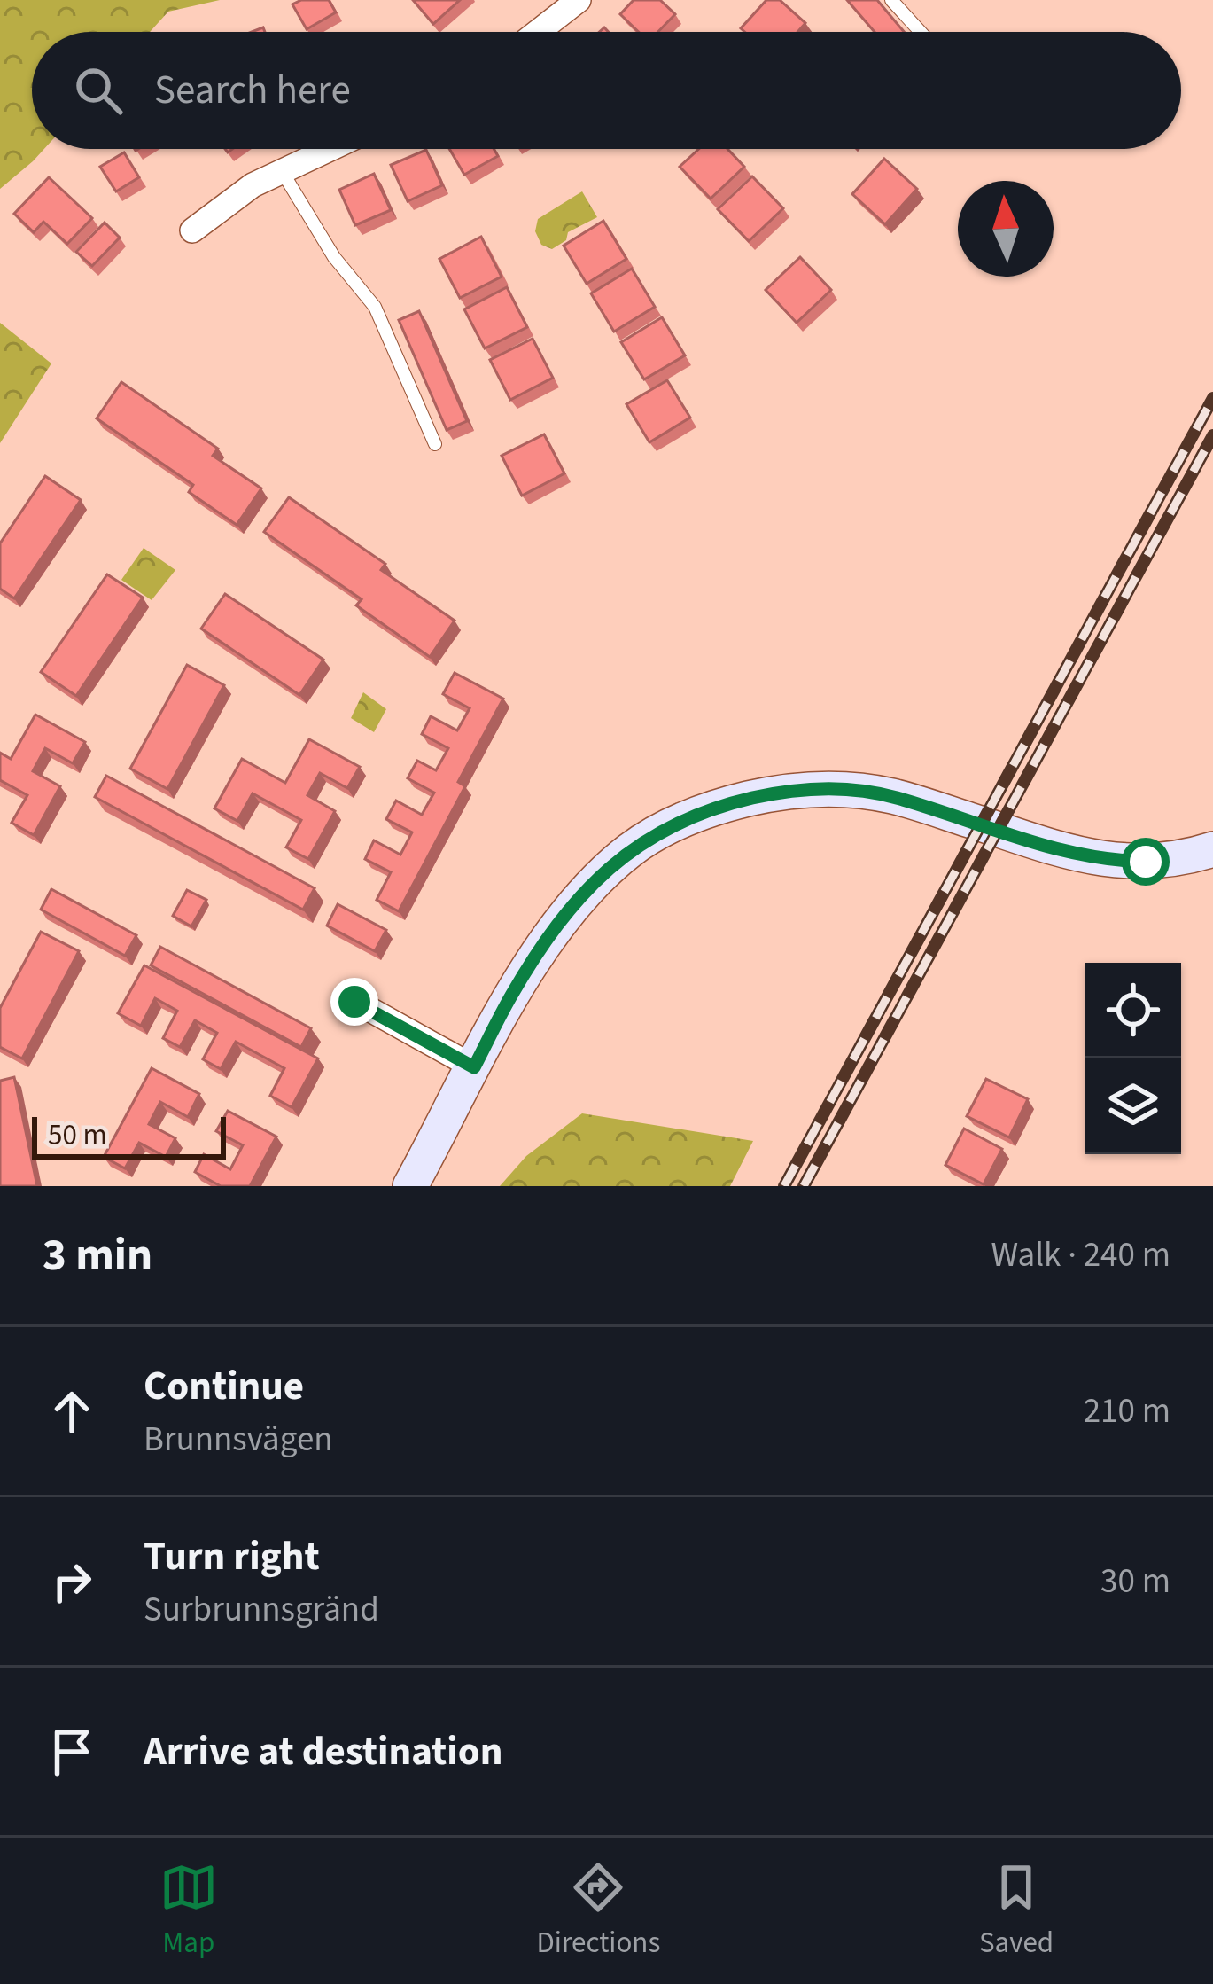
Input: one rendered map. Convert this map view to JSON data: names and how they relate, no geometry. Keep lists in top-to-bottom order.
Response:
{
  "scale_bar": "50 m",
  "north": "top",
  "page": {
    "search": "Search here",
    "scale": "50 m",
    "heading": ["3 min", "Walk · 240 m"],
    "list": [
      ["Continue", "Brunnsvägen", "210 m"],
      ["Turn right", "Surbrunnsgränd", "30 m"],
      "Arrive at destination"
    ],
    "nav": ["Map", "Directions", "Saved"]
  }
}
